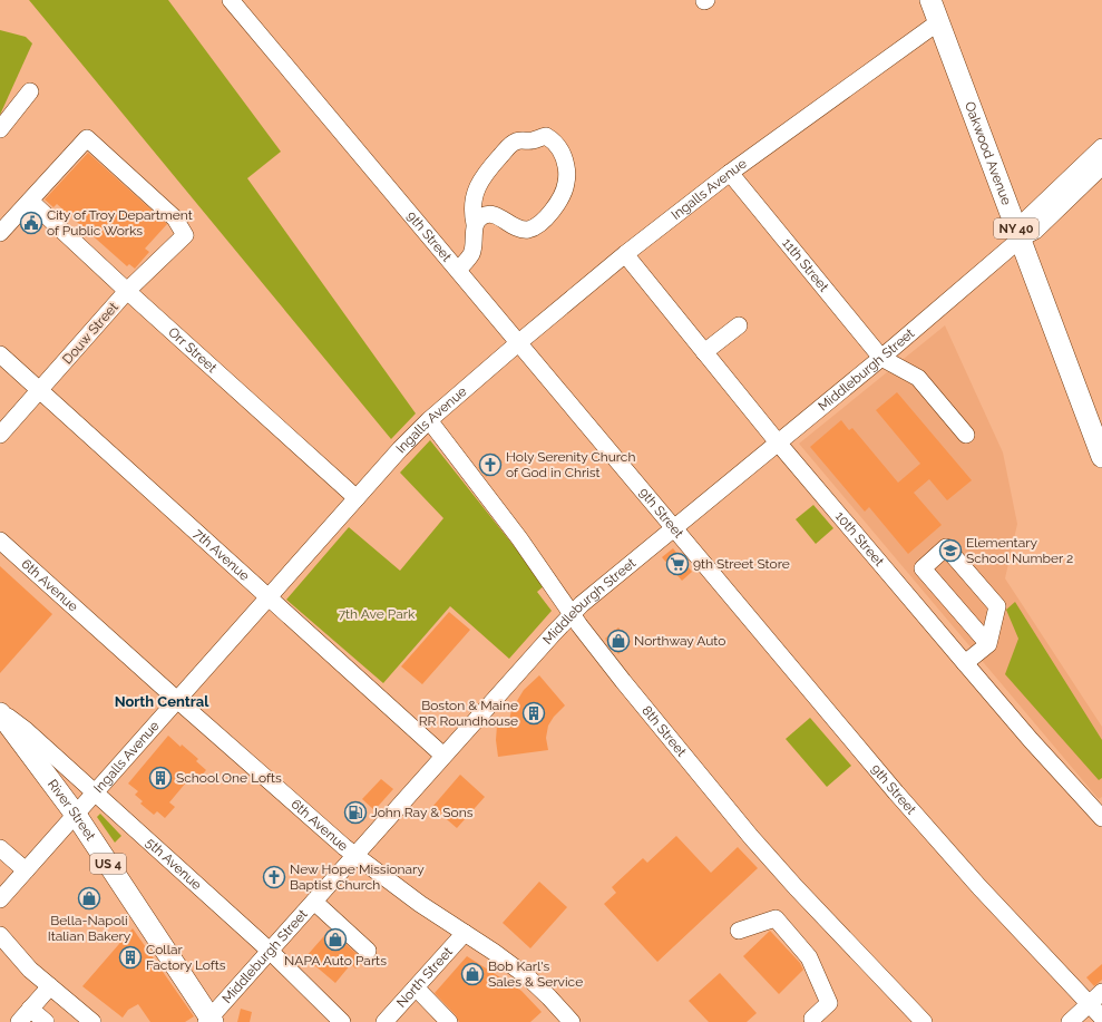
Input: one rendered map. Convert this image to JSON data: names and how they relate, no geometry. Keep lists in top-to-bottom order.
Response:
{
  "streets": {
    "main road": [
      "Oakwood Avenue",
      "NY 40",
      "River Street",
      "US 4"
    ],
    "street": [
      "Ingalls Avenue",
      "9th Street",
      "11th Street",
      "Douw Street",
      "Orr Street",
      "Middleburgh Street",
      "10th Street",
      "7th Avenue",
      "6th Avenue",
      "8th Street",
      "5th Avenue",
      "North Street"
    ]
  },
  "crossings": [
    ["Oakwood Avenue", "Ingalls Avenue"],
    ["Oakwood Avenue", "Middleburgh Street"],
    ["Ingalls Avenue", "9th Street"],
    ["Ingalls Avenue", "11th Street"],
    ["Ingalls Avenue", "Orr Street"],
    ["Ingalls Avenue", "10th Street"],
    ["Ingalls Avenue", "7th Avenue"],
    ["Ingalls Avenue", "6th Avenue"],
    ["Ingalls Avenue", "8th Street"],
    ["Ingalls Avenue", "River Street"],
    ["Ingalls Avenue", "5th Avenue"],
    ["9th Street", "Middleburgh Street"],
    ["11th Street", "Middleburgh Street"],
    ["Douw Street", "Orr Street"],
    ["Douw Street", "7th Avenue"],
    ["Middleburgh Street", "10th Street"],
    ["Middleburgh Street", "7th Avenue"],
    ["Middleburgh Street", "6th Avenue"],
    ["Middleburgh Street", "8th Street"],
    ["Middleburgh Street", "River Street"],
    ["Middleburgh Street", "5th Avenue"],
    ["6th Avenue", "North Street"],
    ["River Street", "5th Avenue"]
  ],
  "districts": ["North Central"],
  "parks": ["7th Ave Park"],
  "places": {
    "public building": ["City of Troy Department of Public Works"],
    "church": ["Holy Serenity Church of God in Christ", "New Hope Missionary Baptist Church"],
    "school or university": ["Elementary School Number 2"],
    "supermarket": ["9th Street Store"],
    "shop": [
      "Northway Auto",
      "Bella-Napoli Italian Bakery",
      "NAPA Auto Parts",
      "Bob Karl's Sales & Service"
    ],
    "building": ["Boston & Maine RR Roundhouse", "School One Lofts", "Collar Factory Lofts"],
    "fuel station": ["John Ray & Sons"]
  }
}
